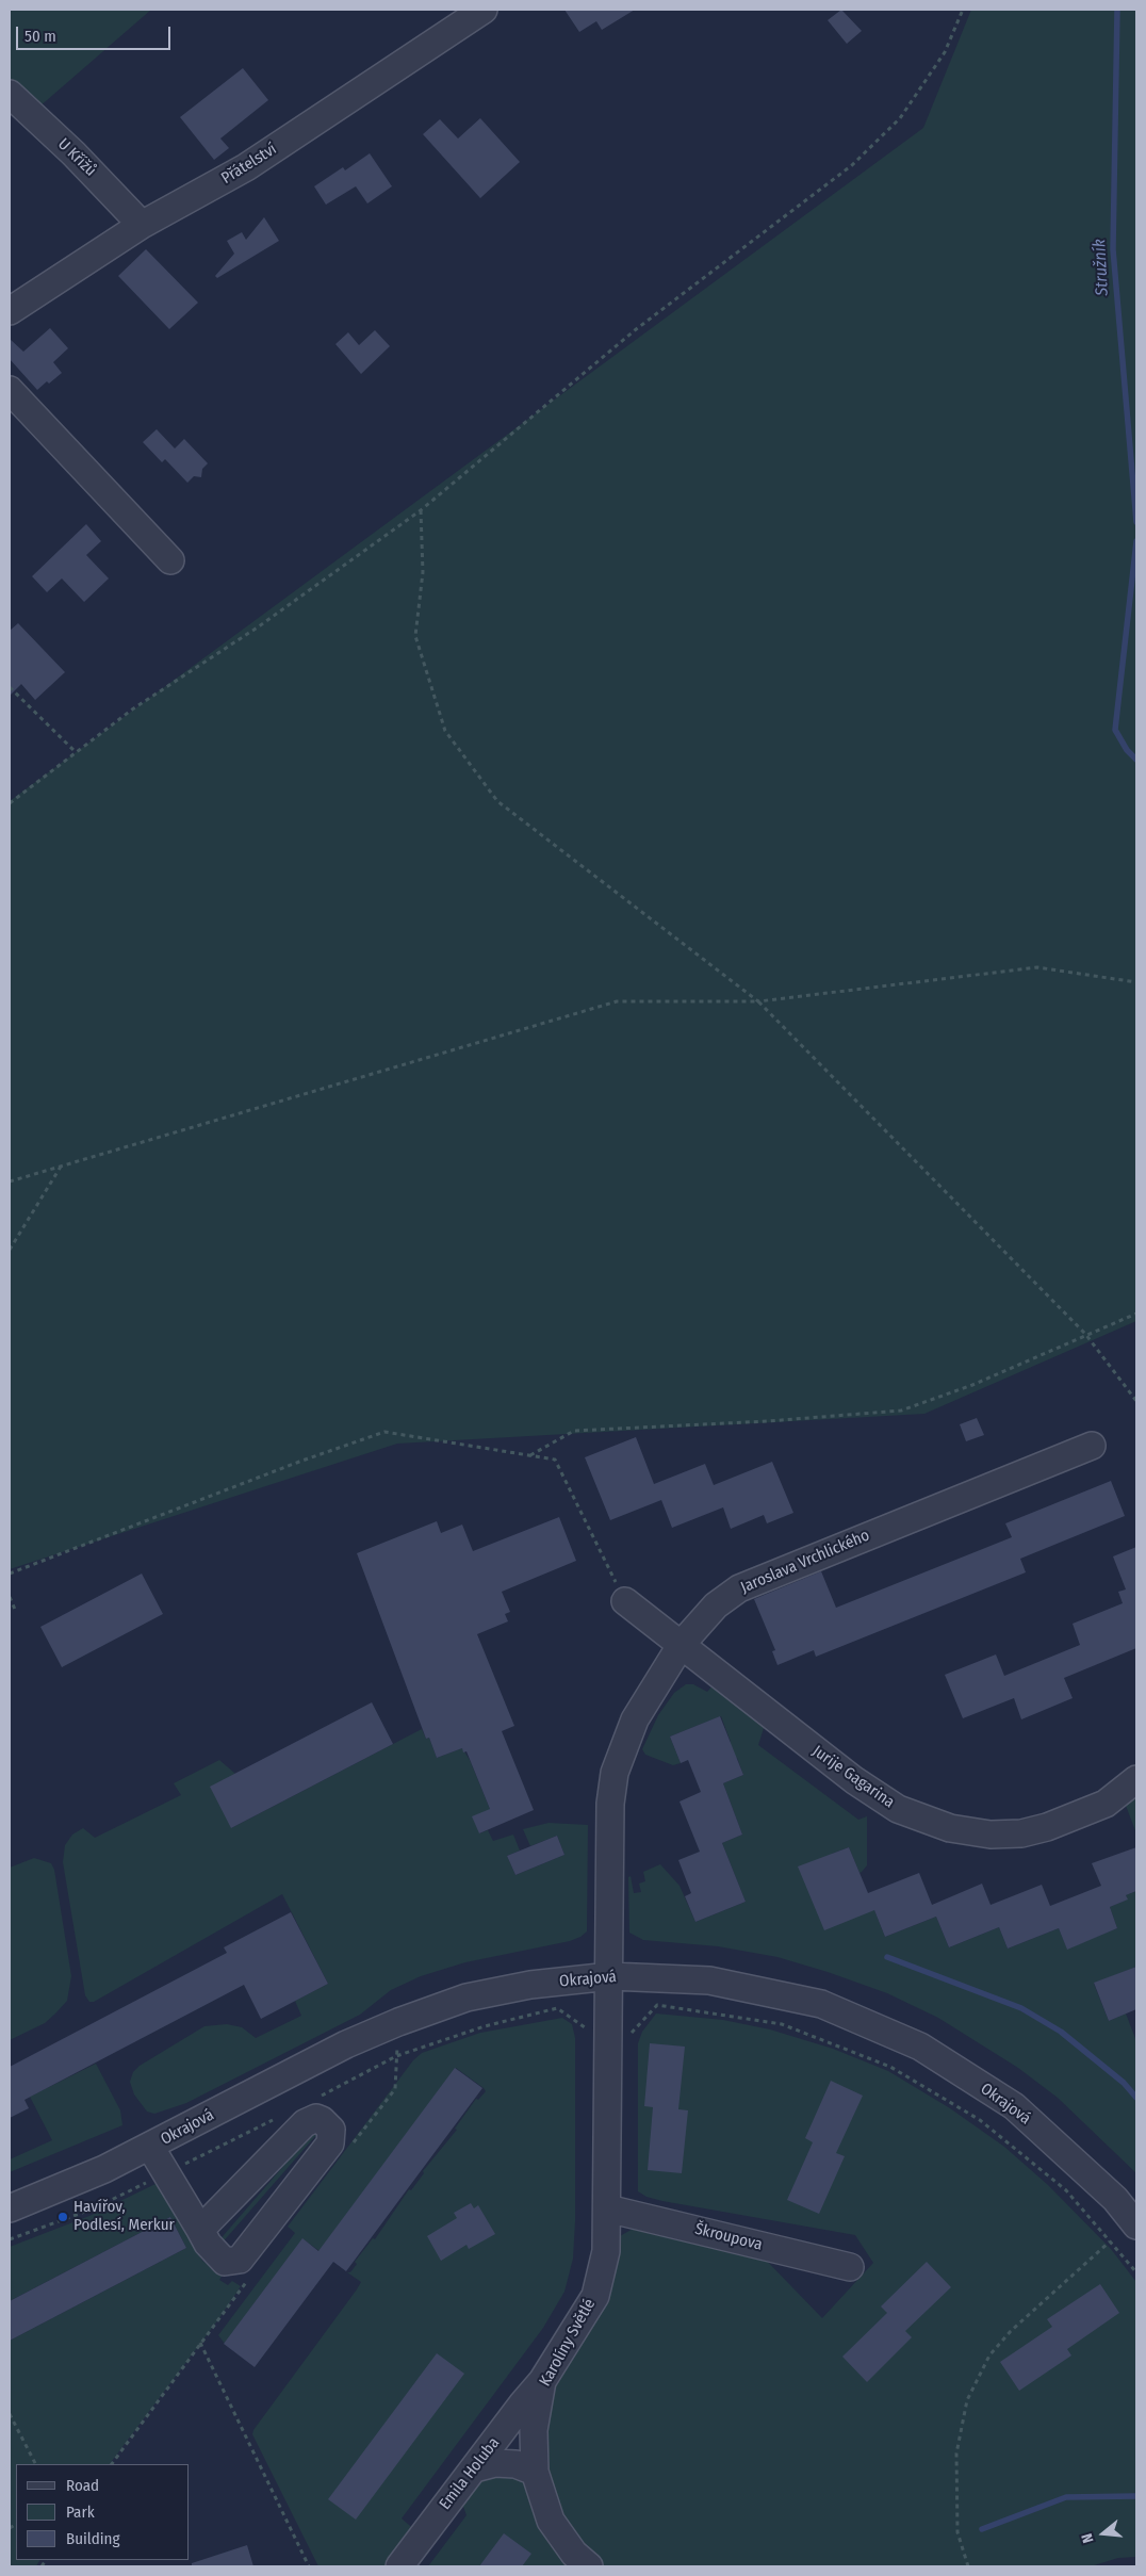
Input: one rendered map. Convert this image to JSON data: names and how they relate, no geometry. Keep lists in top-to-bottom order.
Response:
{
  "streets": {
    "street": [
      "U Křížů",
      "Přátelství",
      "Jaroslava Vrchlického",
      "Jurije Gagarina",
      "Okrajová",
      "Škroupova",
      "Karolíny Světlé",
      "Emila Holuba"
    ]
  },
  "crossings": [
    ["U Křížů", "Přátelství"],
    ["Jaroslava Vrchlického", "Jurije Gagarina"],
    ["Jaroslava Vrchlického", "Okrajová"],
    ["Jaroslava Vrchlického", "Karolíny Světlé"],
    ["Okrajová", "Karolíny Světlé"],
    ["Škroupova", "Karolíny Světlé"],
    ["Karolíny Světlé", "Emila Holuba"]
  ],
  "water": ["Stružník"],
  "places": ["Havířov, Podlesí, Merkur"],
  "legend": ["Road", "Park", "Building"],
  "scale_bar": "50 m",
  "north": "left"
}
